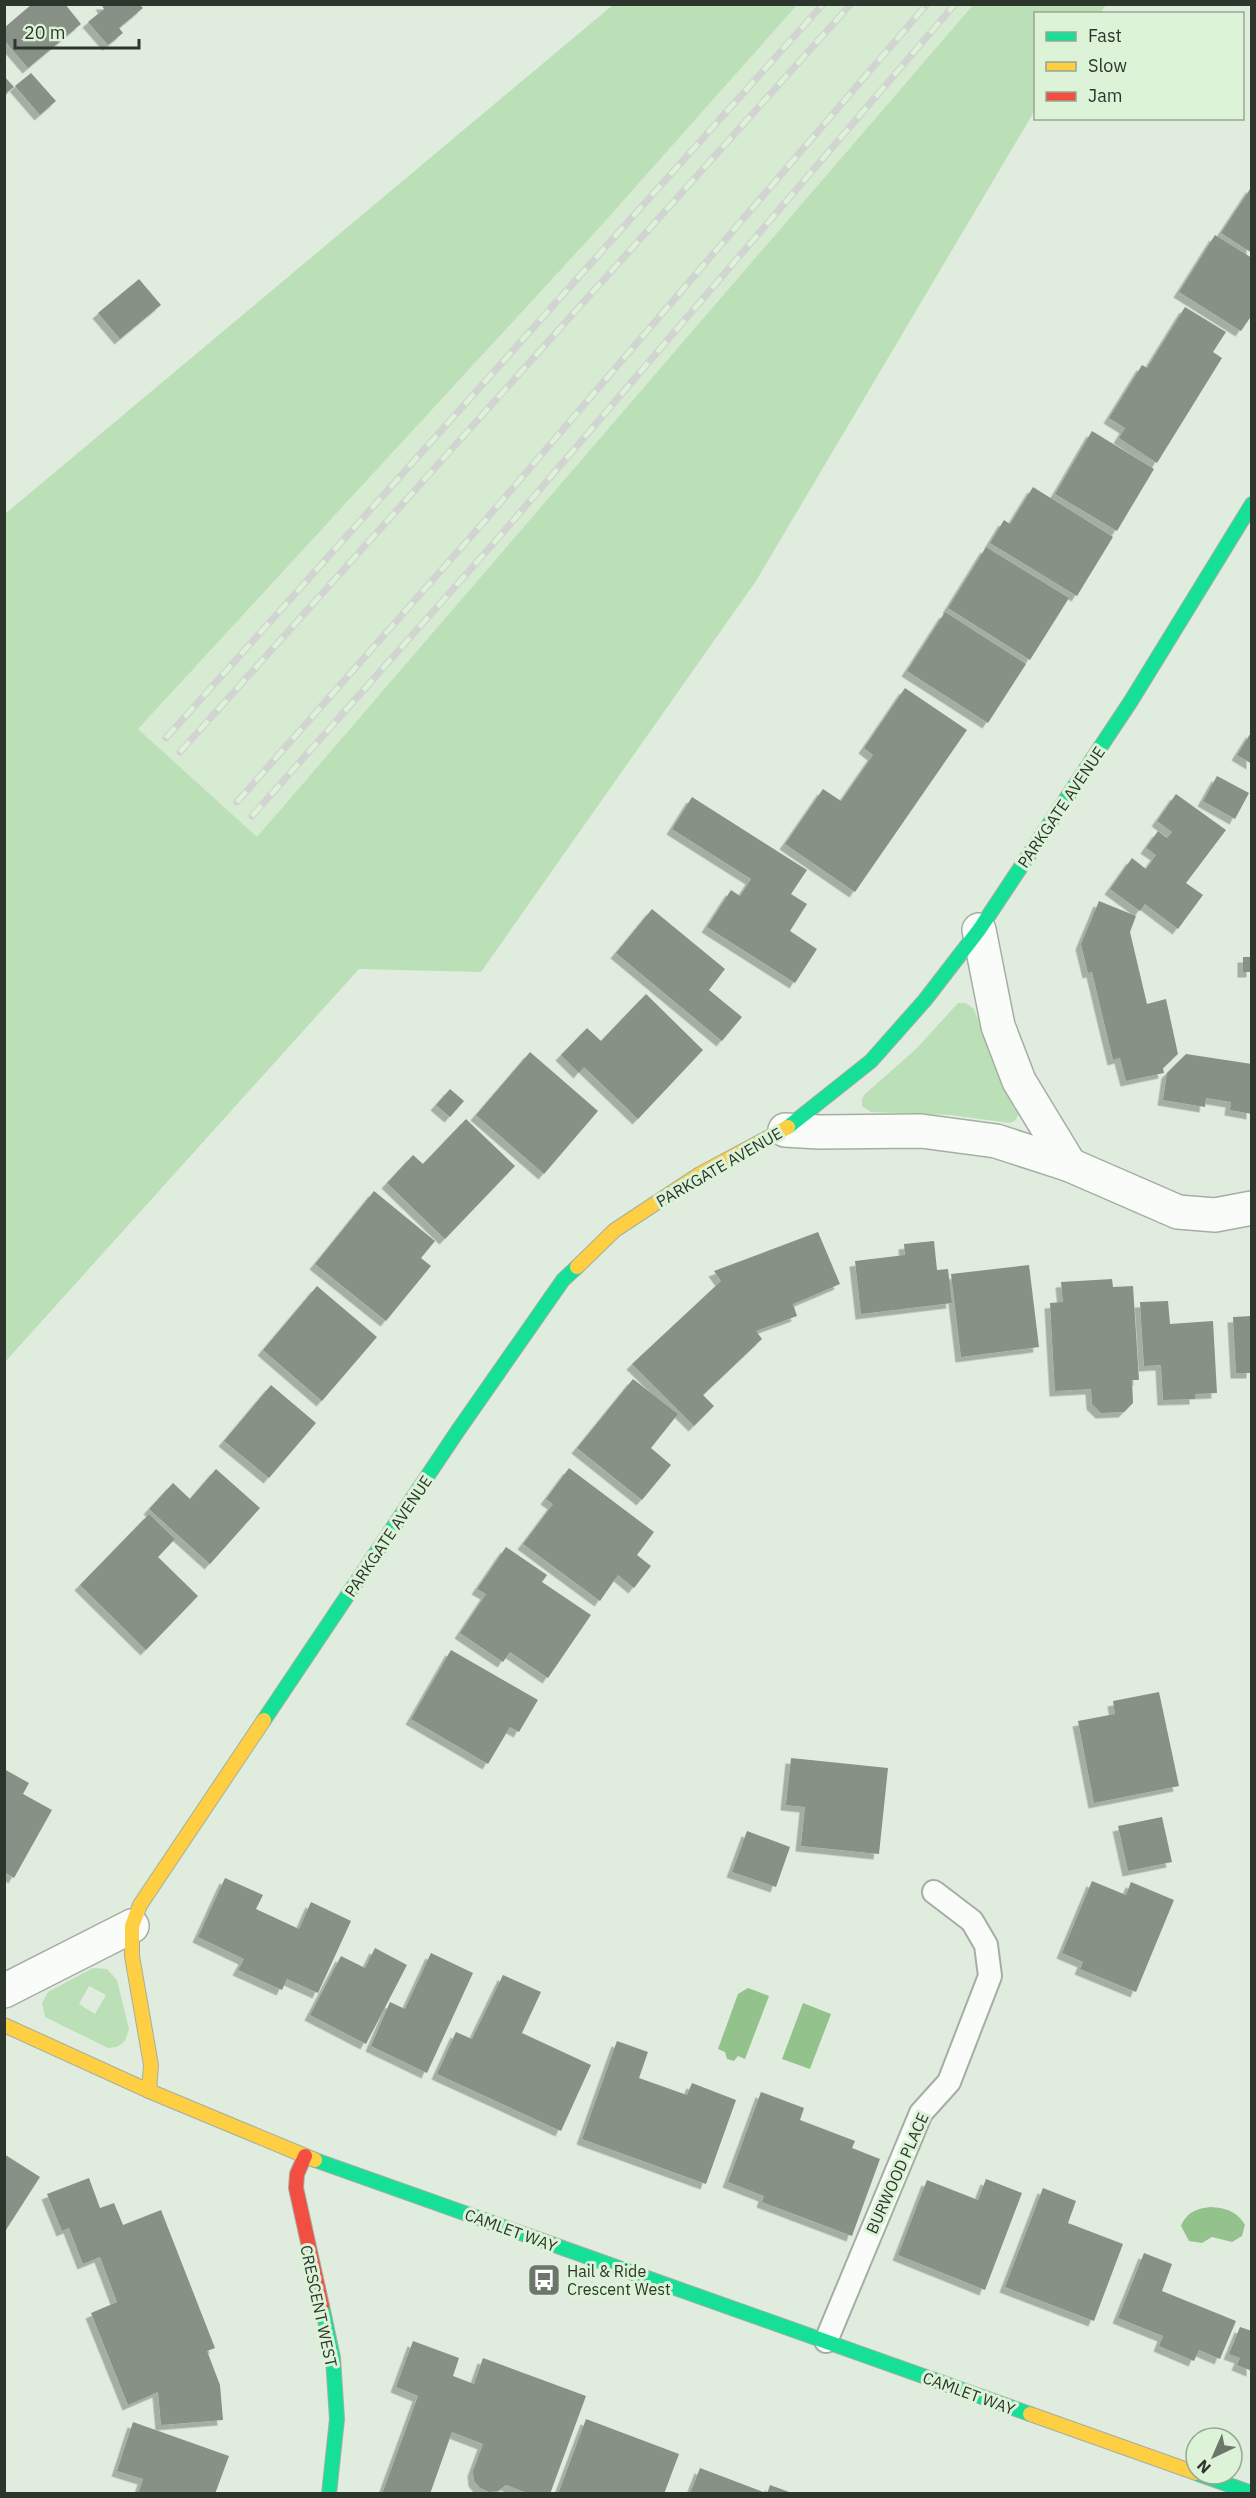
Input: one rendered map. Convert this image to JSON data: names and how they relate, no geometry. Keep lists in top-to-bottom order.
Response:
{
  "streets": {
    "street": ["PARKGATE AVENUE", "CAMLET WAY", "CRESCENT WEST"],
    "lane": ["BURWOOD PLACE"]
  },
  "crossings": [
    ["PARKGATE AVENUE", "CAMLET WAY"],
    ["BURWOOD PLACE", "CAMLET WAY"],
    ["CAMLET WAY", "CRESCENT WEST"]
  ],
  "places": {
    "bus stop": ["Hail & Ride Crescent West"]
  },
  "legend": ["Fast", "Slow", "Jam"],
  "scale_bar": "20 m",
  "north": "bottom left"
}
